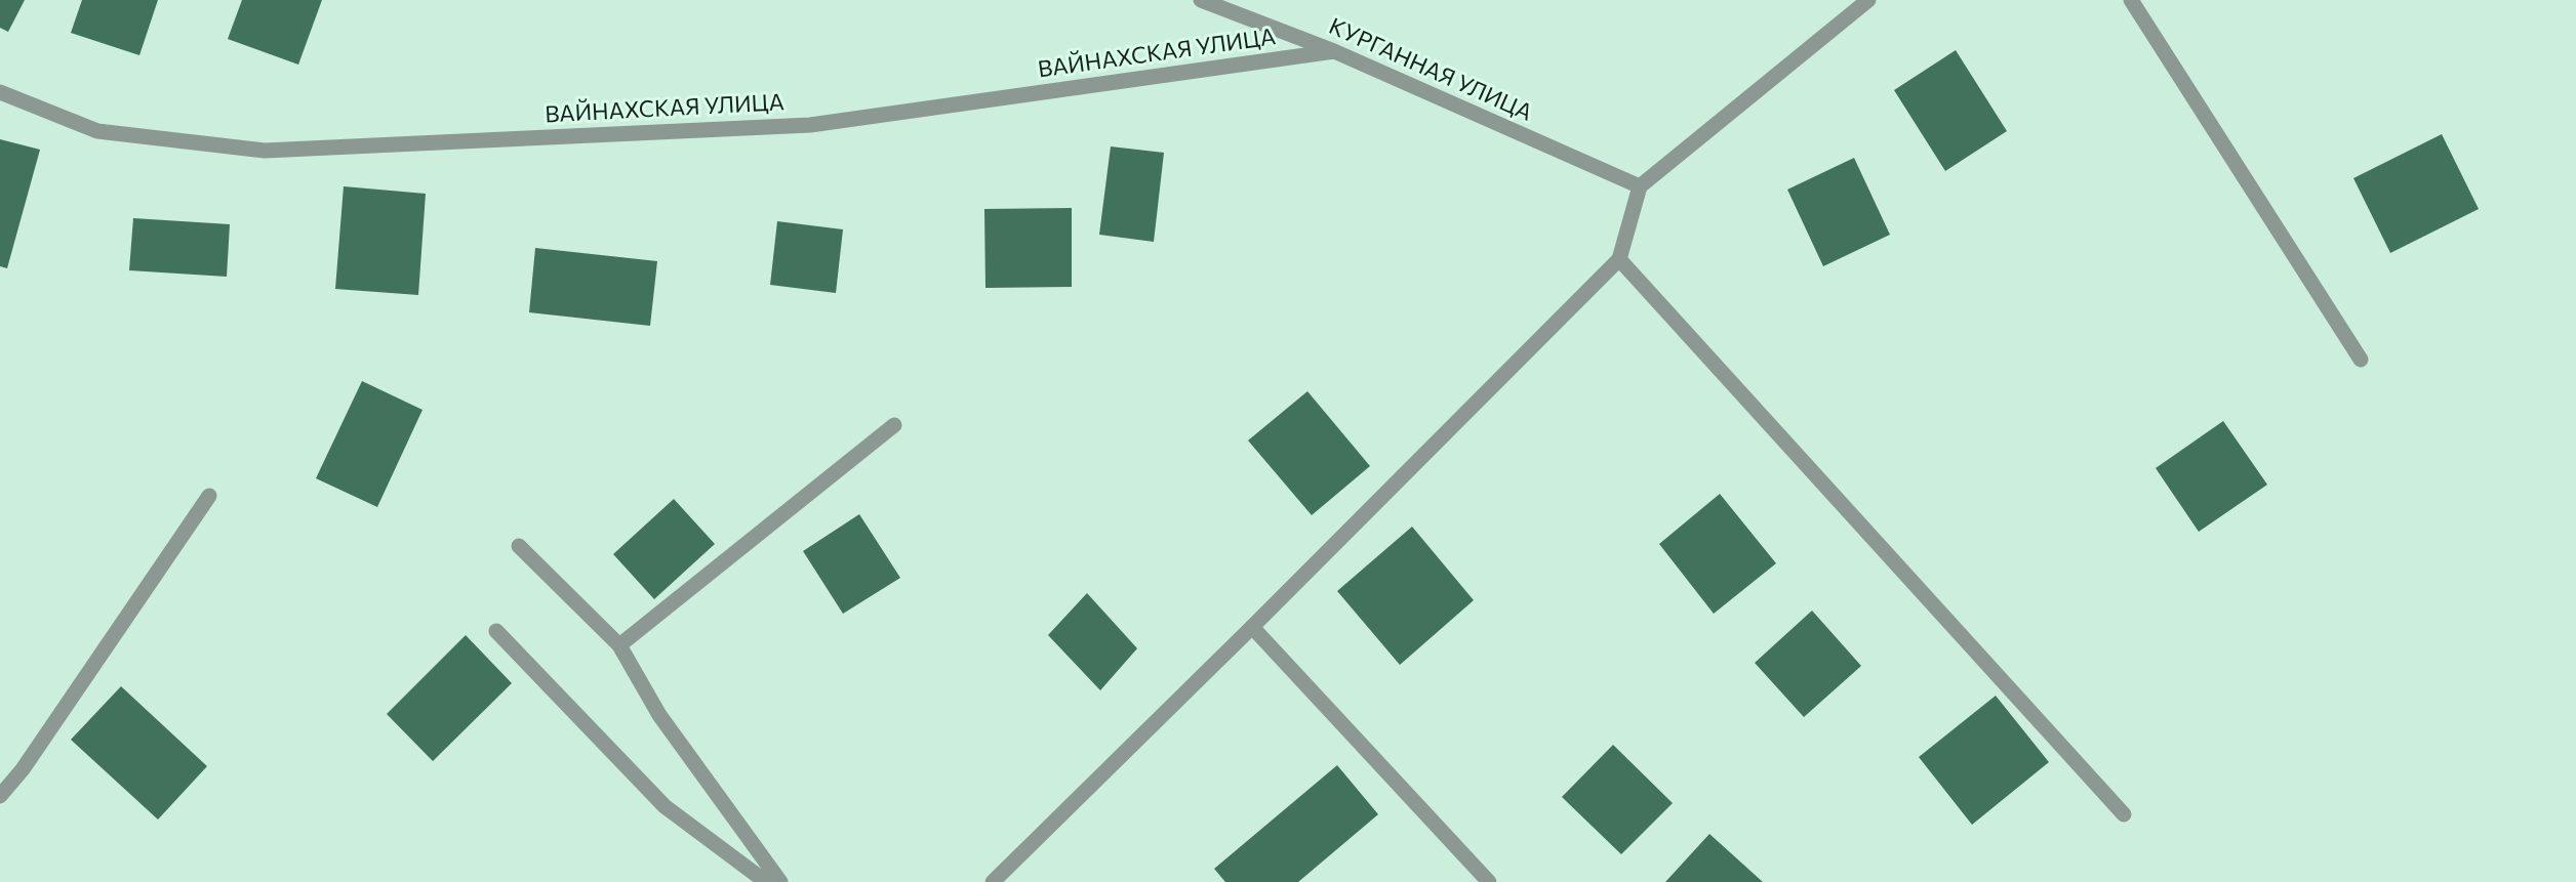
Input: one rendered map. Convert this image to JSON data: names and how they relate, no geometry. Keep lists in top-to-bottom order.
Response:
{
  "streets": {
    "street": ["ВАЙНАХСКАЯ УЛИЦА", "КУРГАННАЯ УЛИЦА"]
  },
  "crossings": [
    ["ВАЙНАХСКАЯ УЛИЦА", "КУРГАННАЯ УЛИЦА"]
  ]
}
